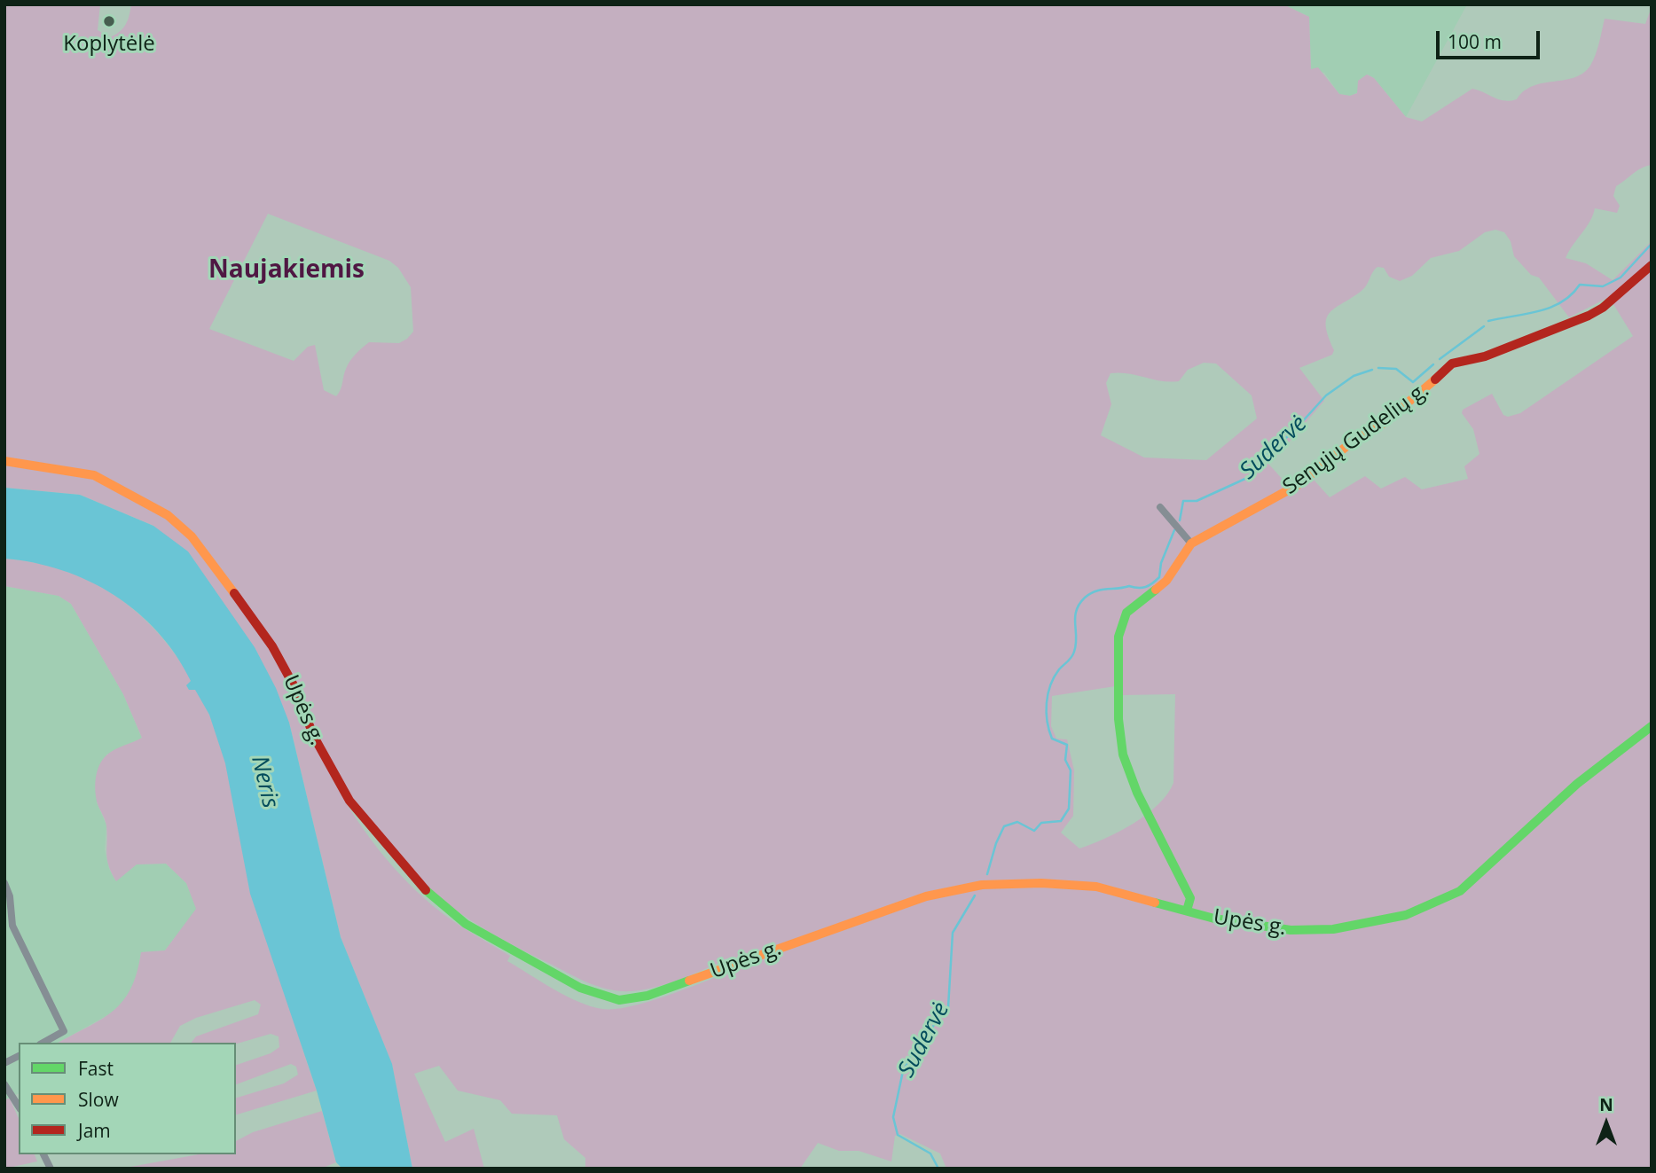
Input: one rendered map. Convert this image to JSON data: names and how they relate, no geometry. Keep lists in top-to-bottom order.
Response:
{
  "streets": {
    "street": ["Senųjų Gudelių g.", "Upės g."]
  },
  "crossings": [
    ["Senųjų Gudelių g.", "Upės g."]
  ],
  "districts": ["Naujakiemis"],
  "water": ["Sudervė", "Neris"],
  "places": ["Koplytėlė"],
  "legend": ["Fast", "Slow", "Jam"],
  "scale_bar": "100 m",
  "north": "top"
}
